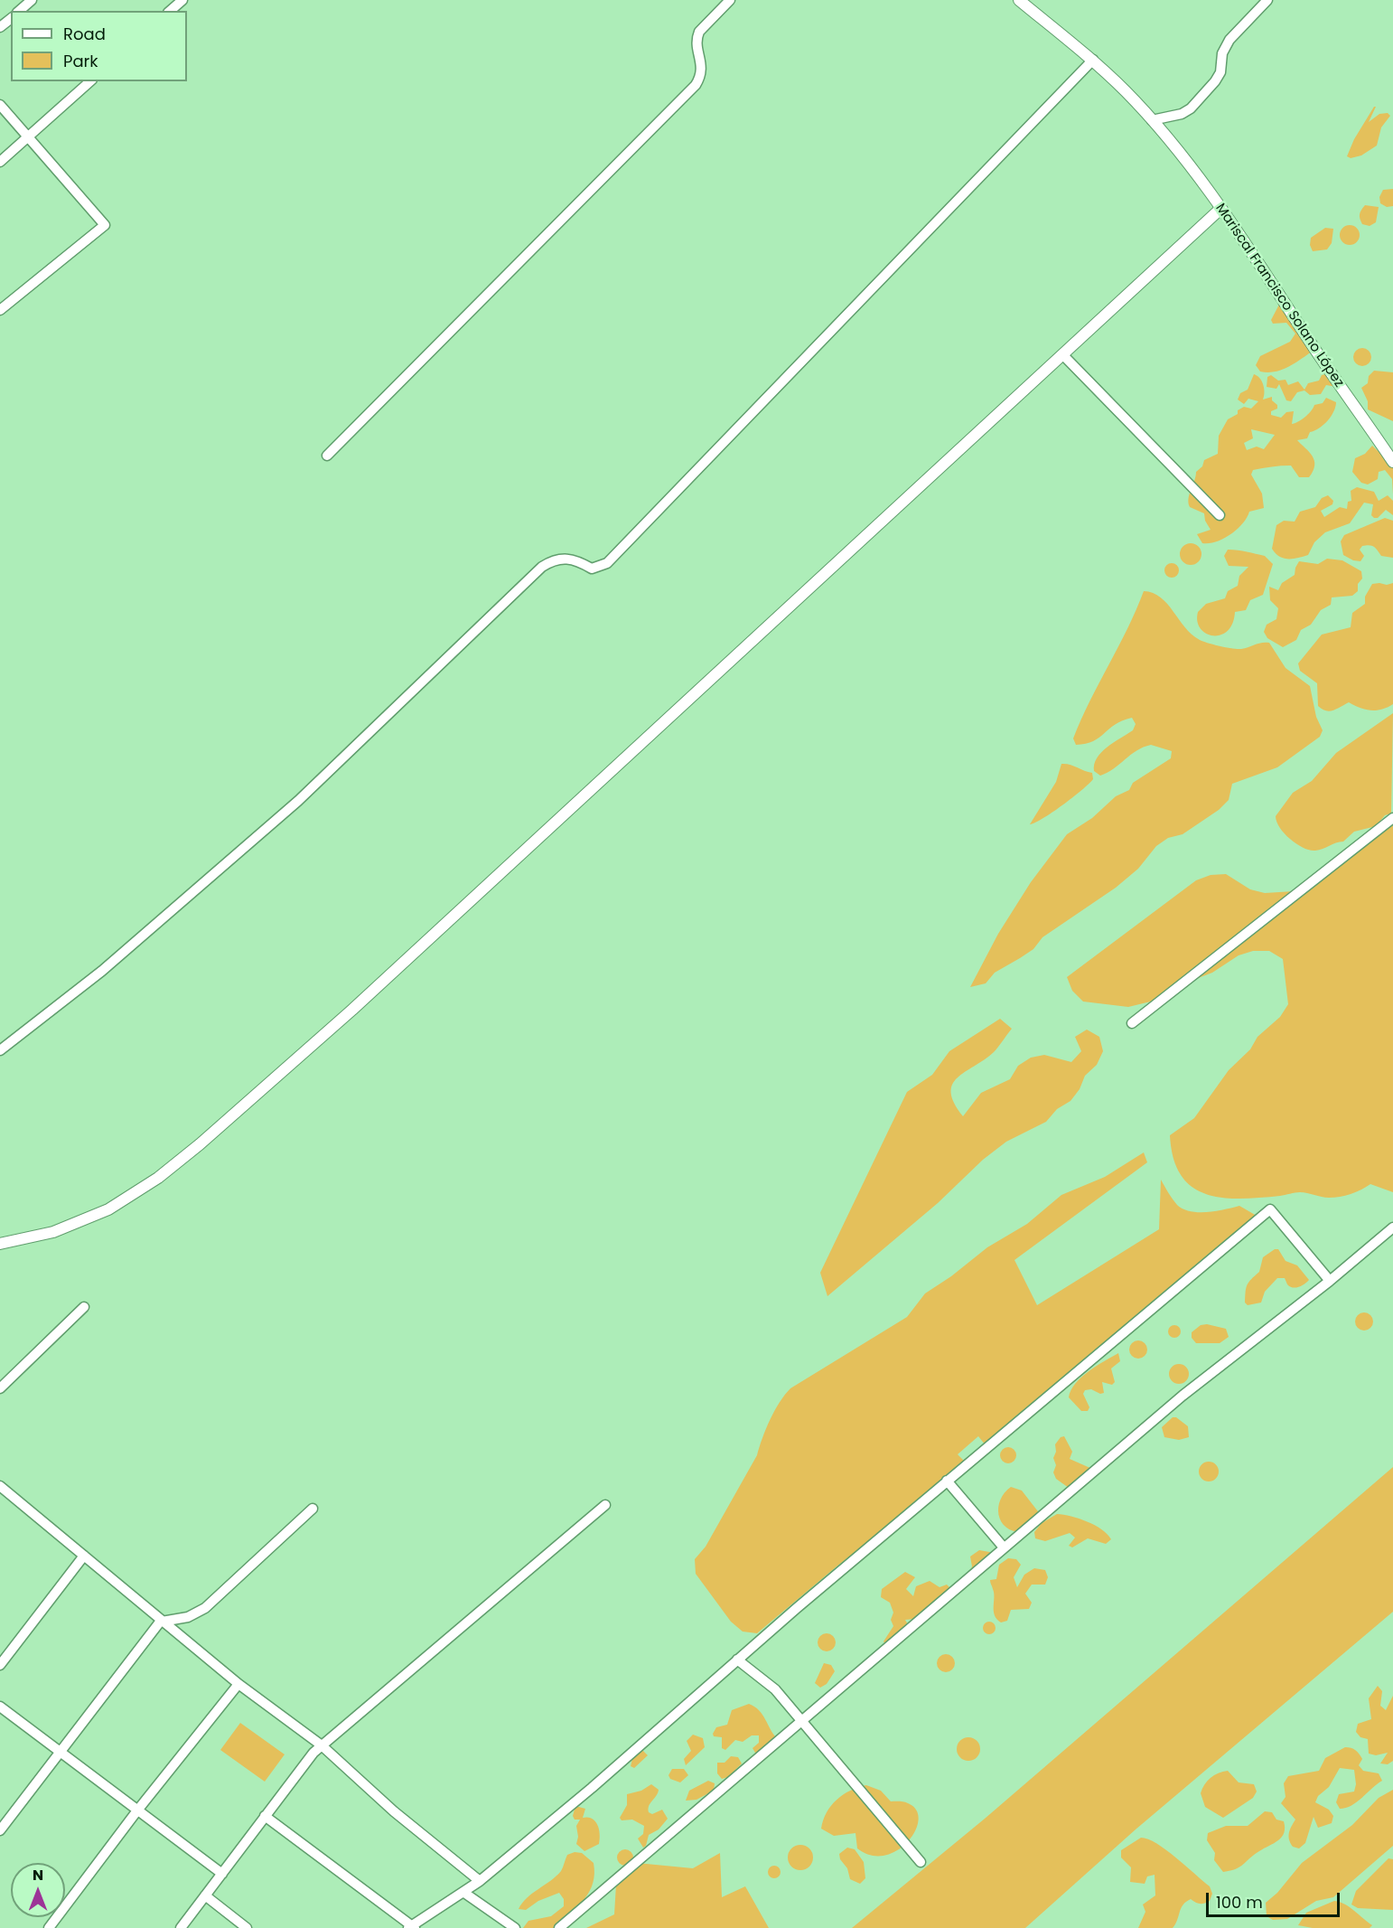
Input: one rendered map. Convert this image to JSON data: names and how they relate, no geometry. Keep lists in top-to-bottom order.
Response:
{
  "streets": {
    "street": ["Mariscal Francisco Solano López"]
  },
  "legend": ["Road", "Park"],
  "scale_bar": "100 m",
  "north": "top"
}
